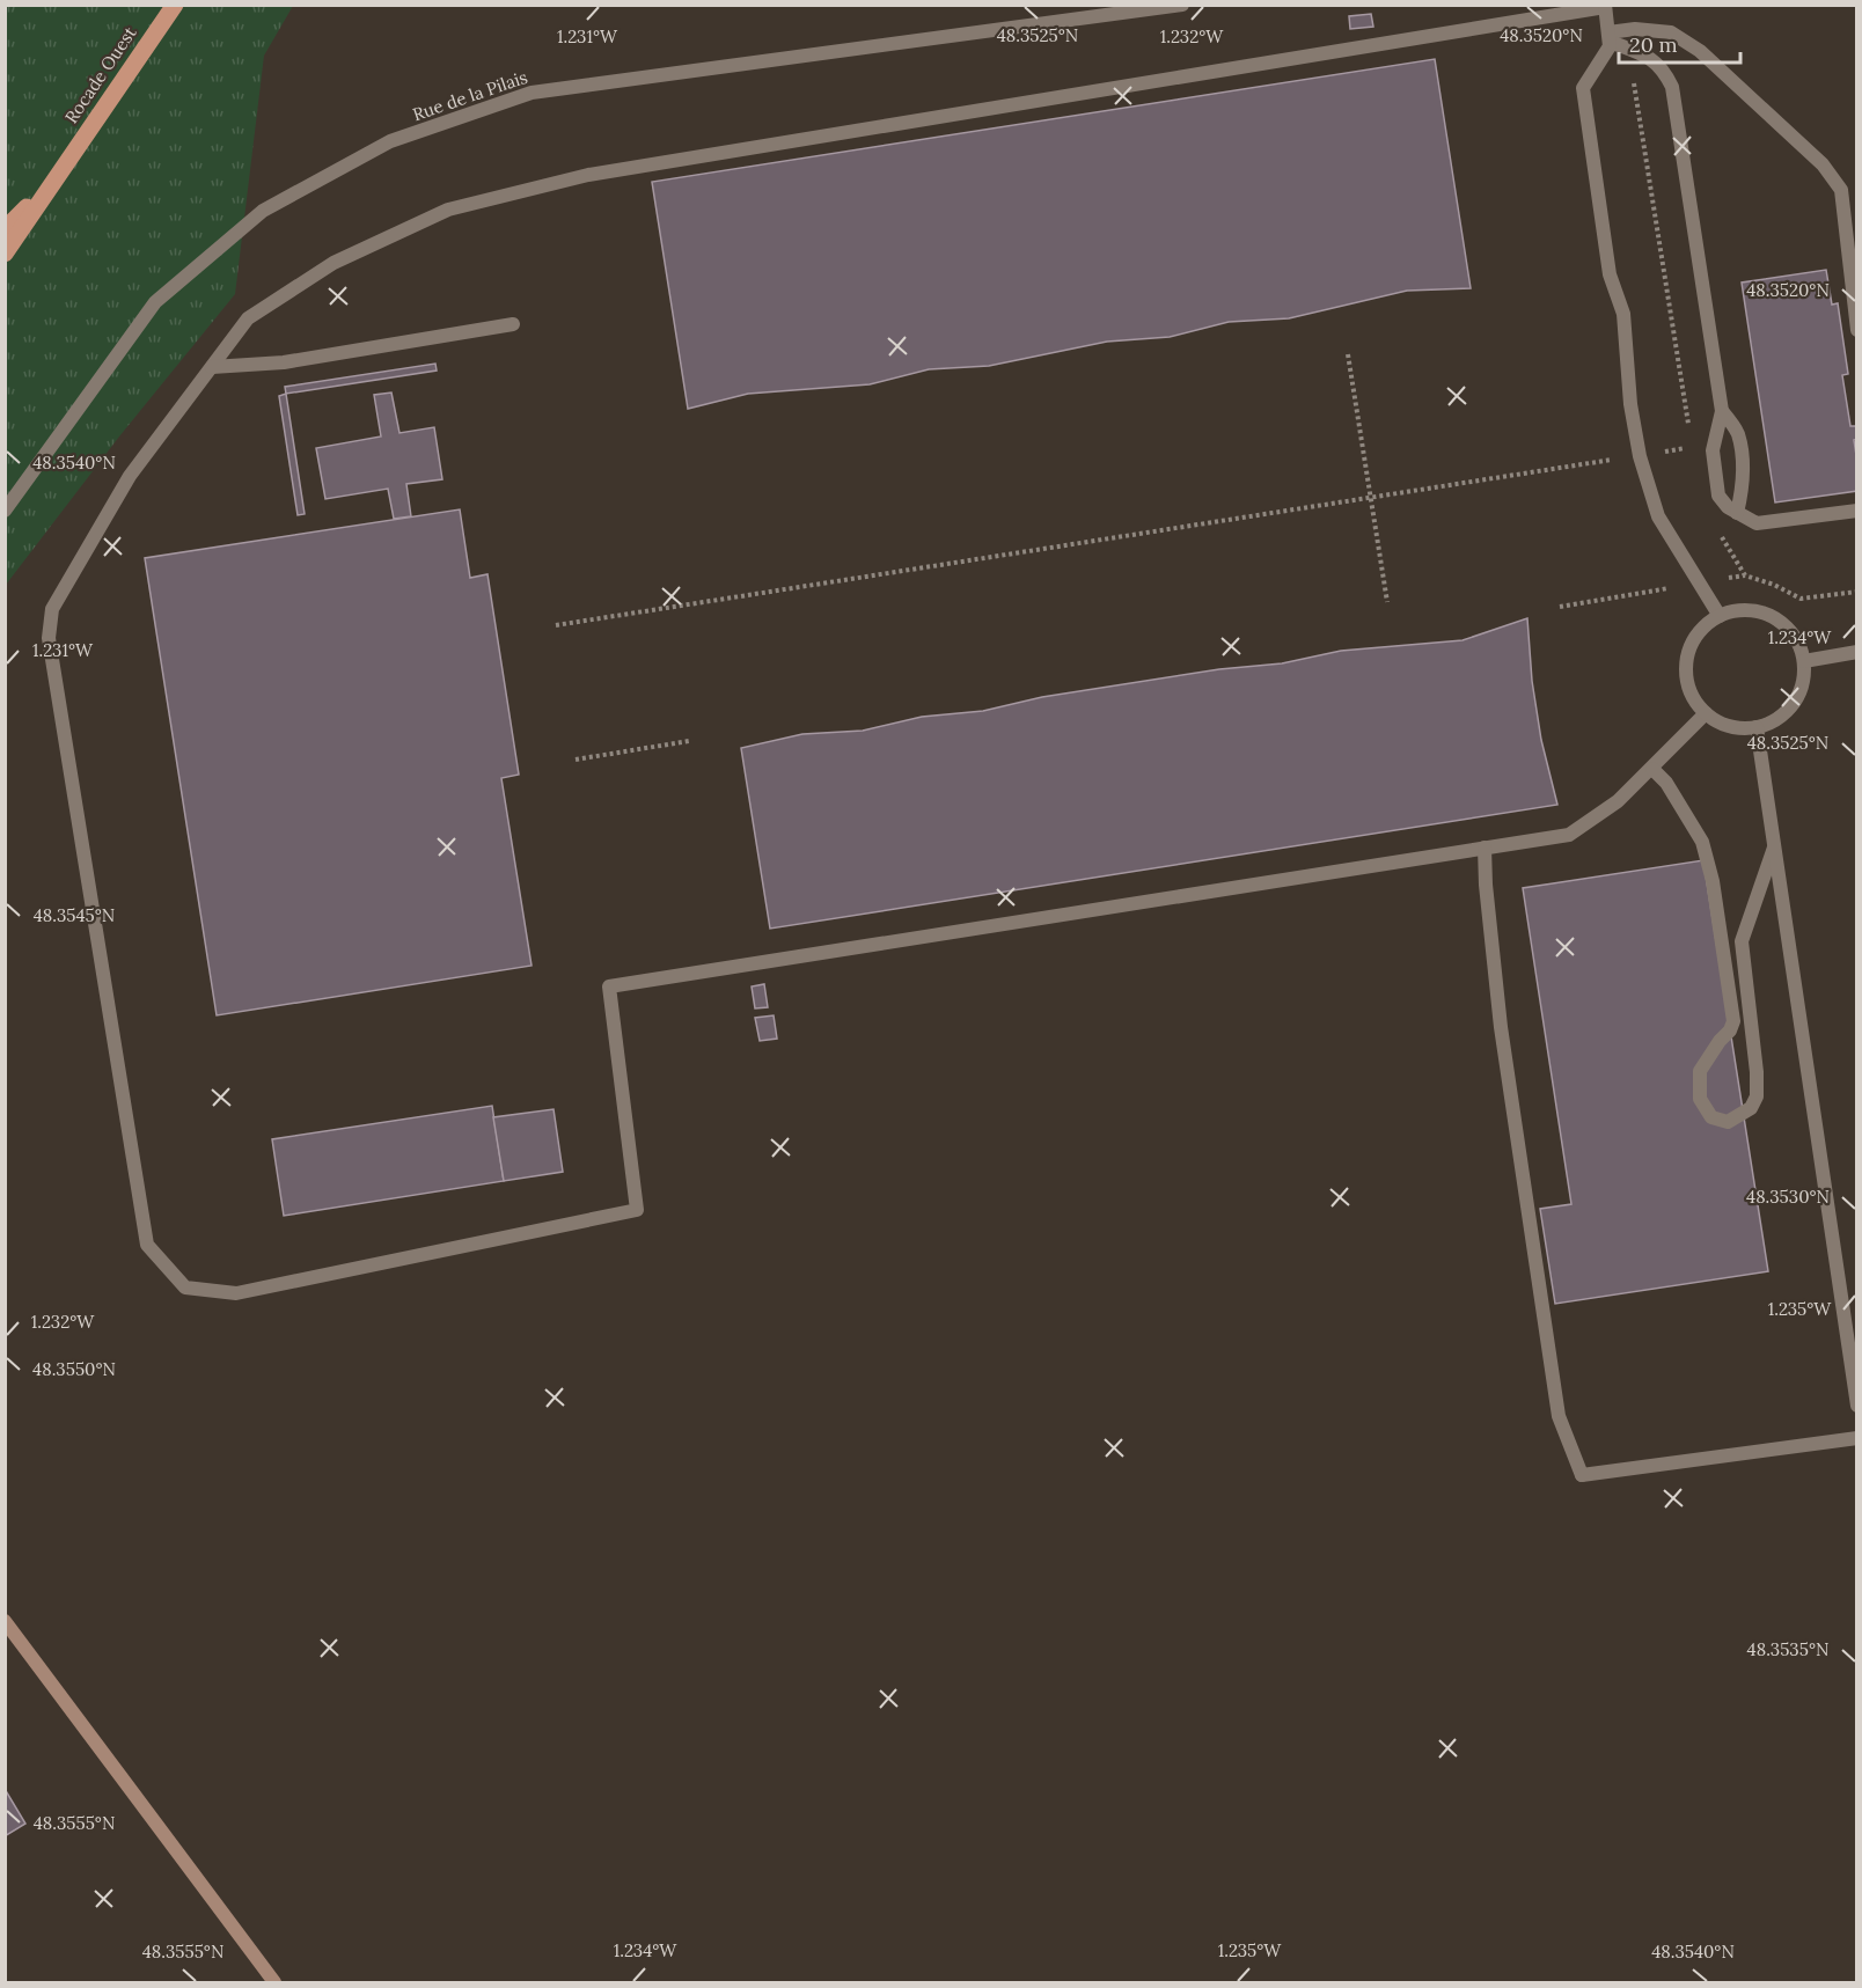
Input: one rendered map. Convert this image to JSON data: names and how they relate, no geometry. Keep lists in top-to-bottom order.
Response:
{
  "streets": {
    "main road": ["Rocade Ouest"],
    "street": ["Rue de la Pilais"]
  },
  "scale_bar": "20 m",
  "coordinates": [
    "48.3525°N",
    "48.3520°N",
    "1.231°W",
    "1.232°W",
    "48.3540°N",
    "1.234°W",
    "48.3545°N",
    "48.3530°N",
    "1.235°W",
    "48.3550°N",
    "48.3535°N",
    "48.3555°N"
  ]
}
